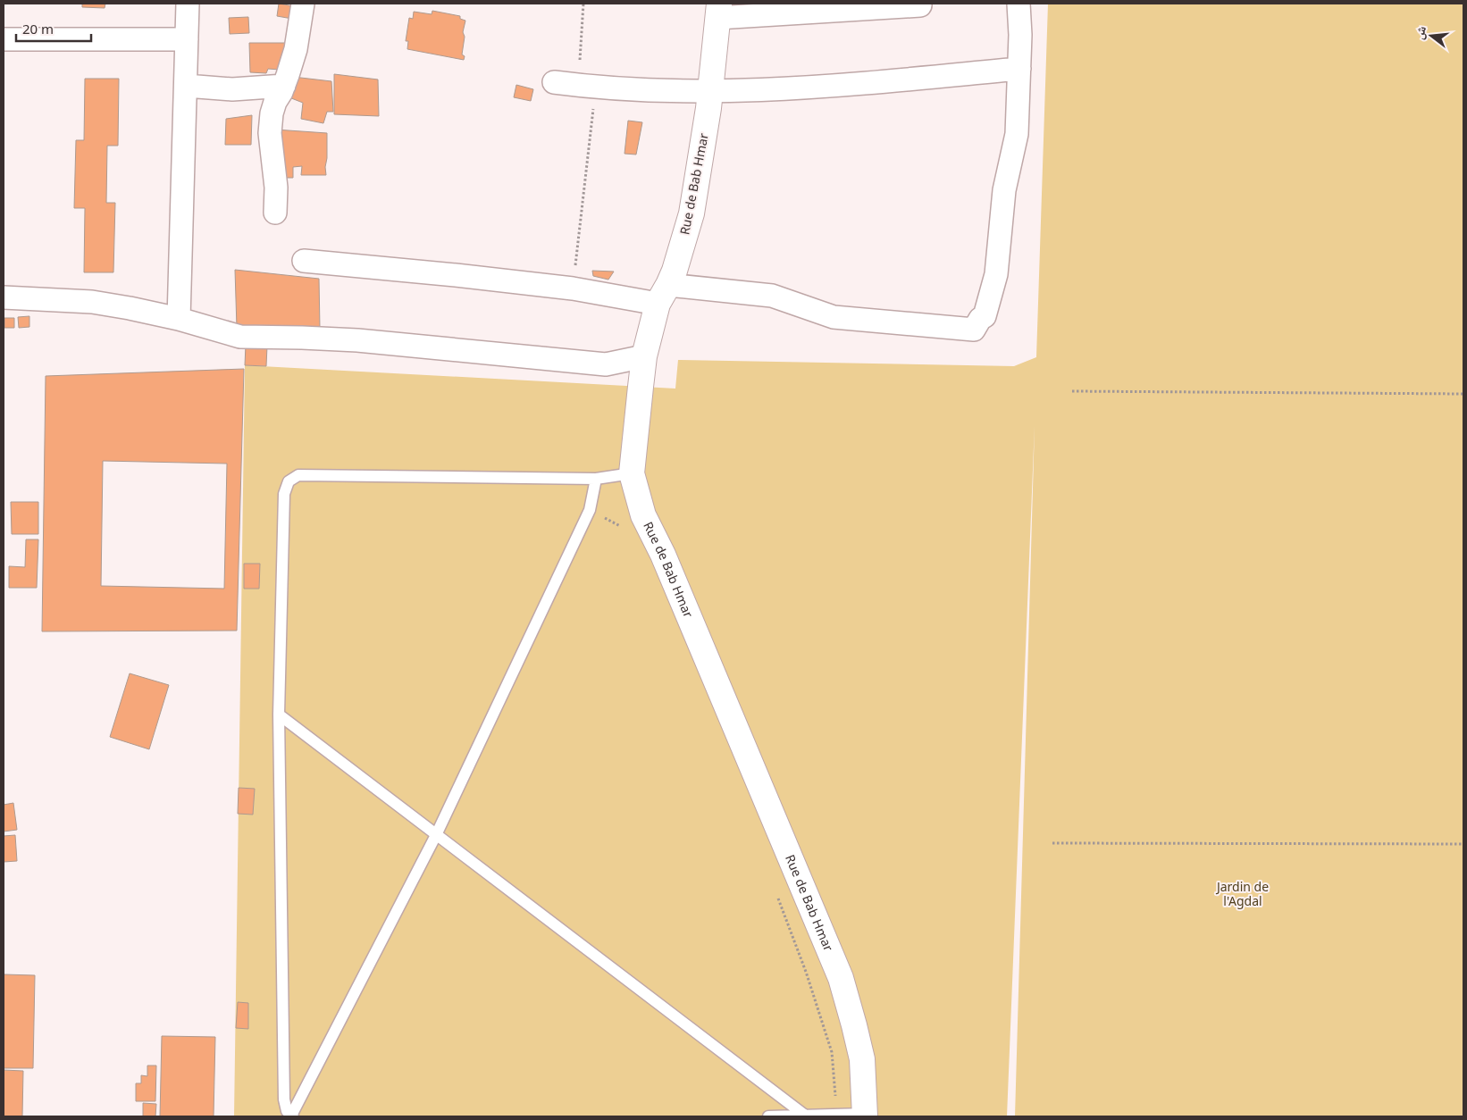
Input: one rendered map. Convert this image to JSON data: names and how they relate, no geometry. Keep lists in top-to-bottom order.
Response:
{
  "streets": {
    "main road": ["Rue de Bab Hmar"]
  },
  "parks": ["Jardin de l'Agdal"],
  "scale_bar": "20 m",
  "north": "left"
}
